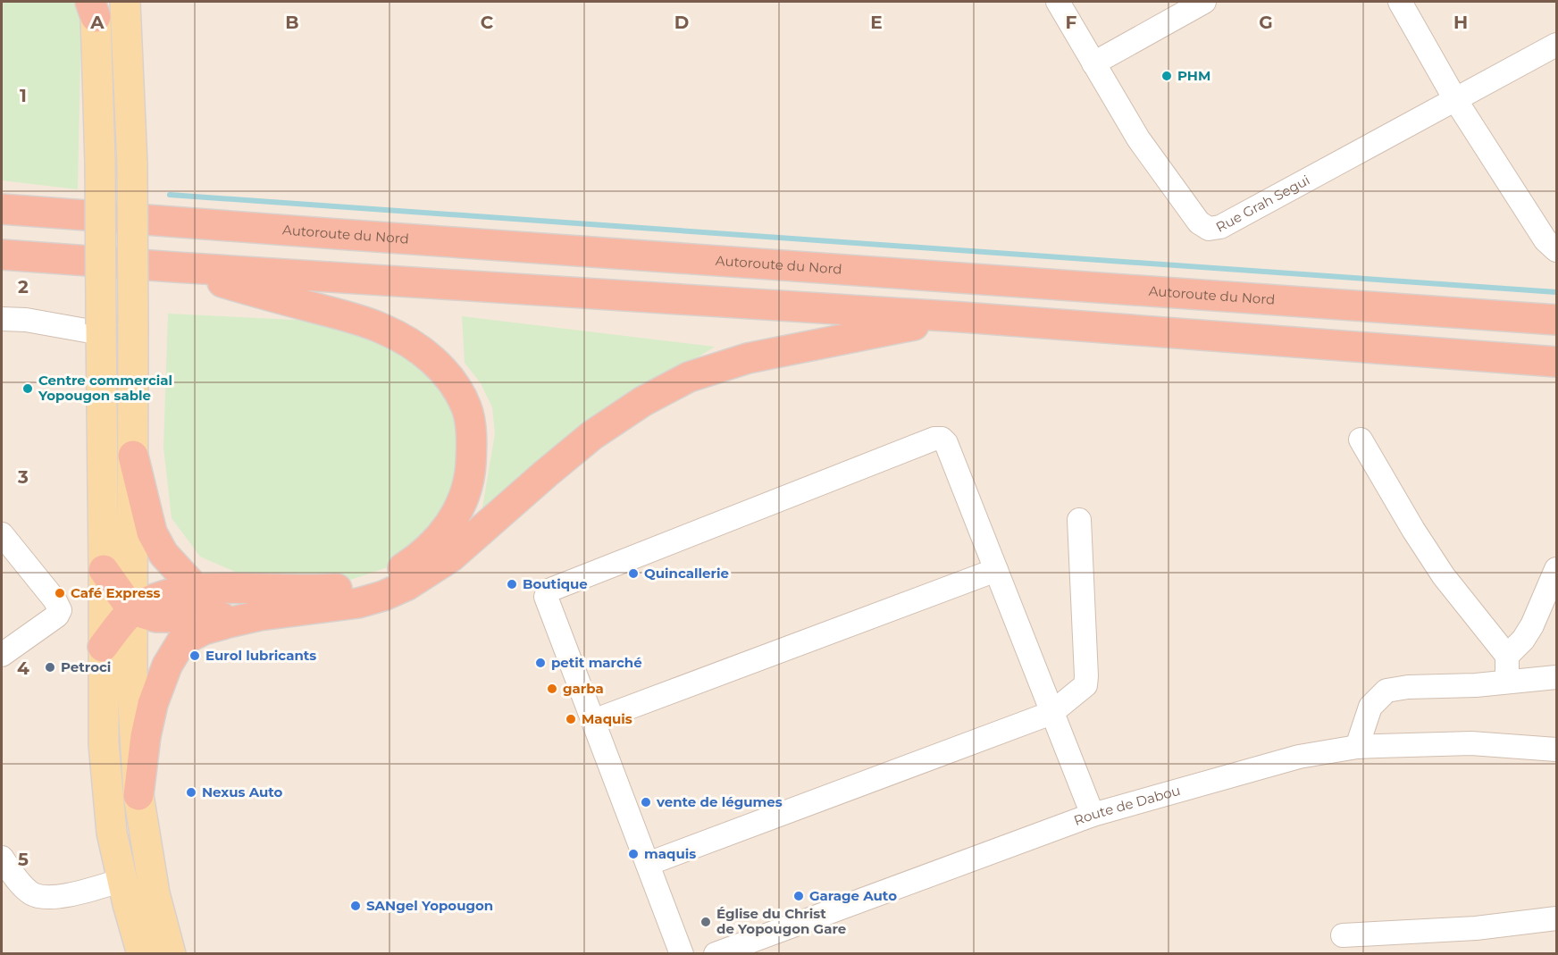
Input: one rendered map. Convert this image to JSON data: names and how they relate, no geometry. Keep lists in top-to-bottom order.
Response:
{
  "streets": {
    "highway": ["Autoroute du Nord"],
    "street": ["Rue Grah Segui", "Route de Dabou"]
  },
  "places": [
    "PHM",
    "Centre commercial Yopougon sable",
    "Quincallerie",
    "Boutique",
    "Café Express",
    "Eurol lubricants",
    "petit marché",
    "Petroci",
    "garba",
    "Maquis",
    "Nexus Auto",
    "vente de légumes",
    "maquis",
    "Garage Auto",
    "SANgel Yopougon",
    "Église du Christ de Yopougon Gare"
  ],
  "grid": {
    "columns": [
      "A",
      "B",
      "C",
      "D",
      "E",
      "F",
      "G",
      "H"
    ],
    "rows": [
      "1",
      "2",
      "3",
      "4",
      "5"
    ]
  }
}
